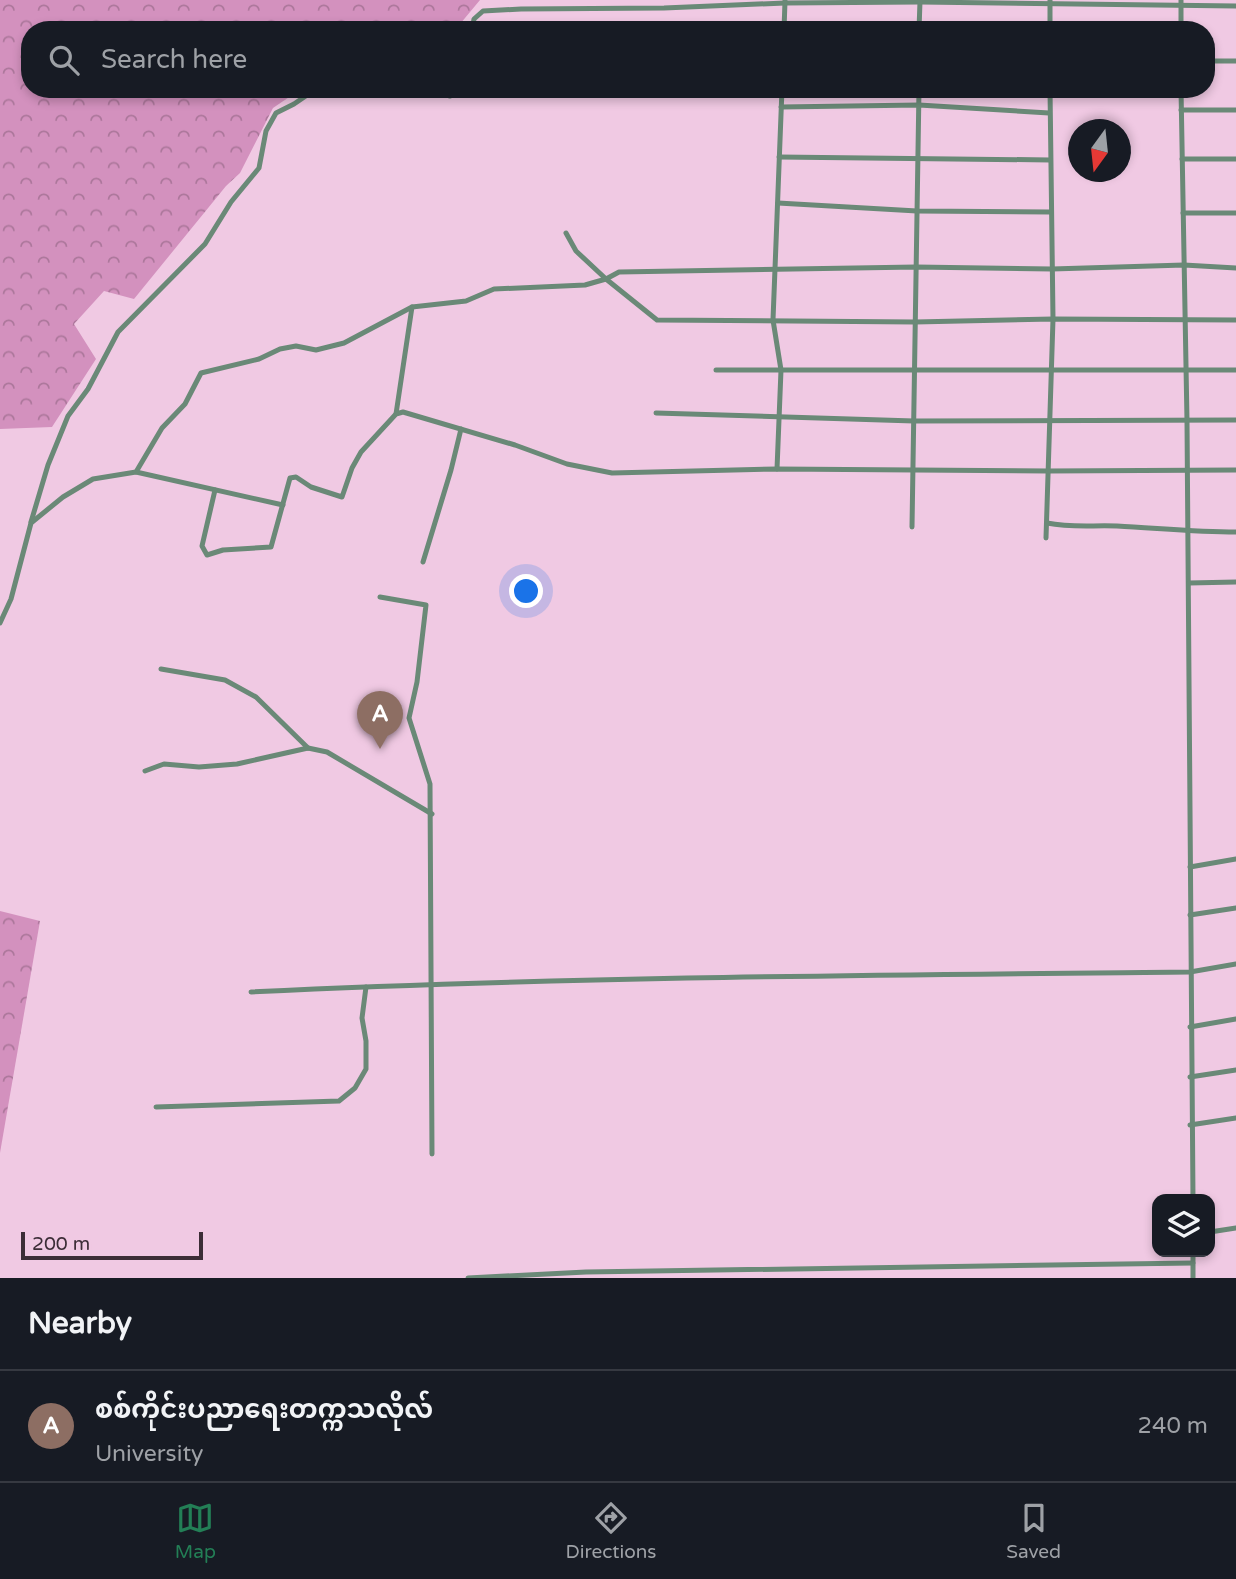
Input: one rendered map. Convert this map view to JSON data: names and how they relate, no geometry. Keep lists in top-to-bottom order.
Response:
{
  "scale_bar": "200 m",
  "north": "bottom",
  "page": {
    "search": "Search here",
    "pins": "A",
    "scale": "200 m",
    "heading": "Nearby",
    "list": [
      {
        "mark": "A",
        "name": "စစ်ကိုင်းပညာရေးတက္ကသလိုလ်",
        "note": "University",
        "value": "240 m"
      }
    ],
    "nav": ["Map", "Directions", "Saved"]
  }
}
